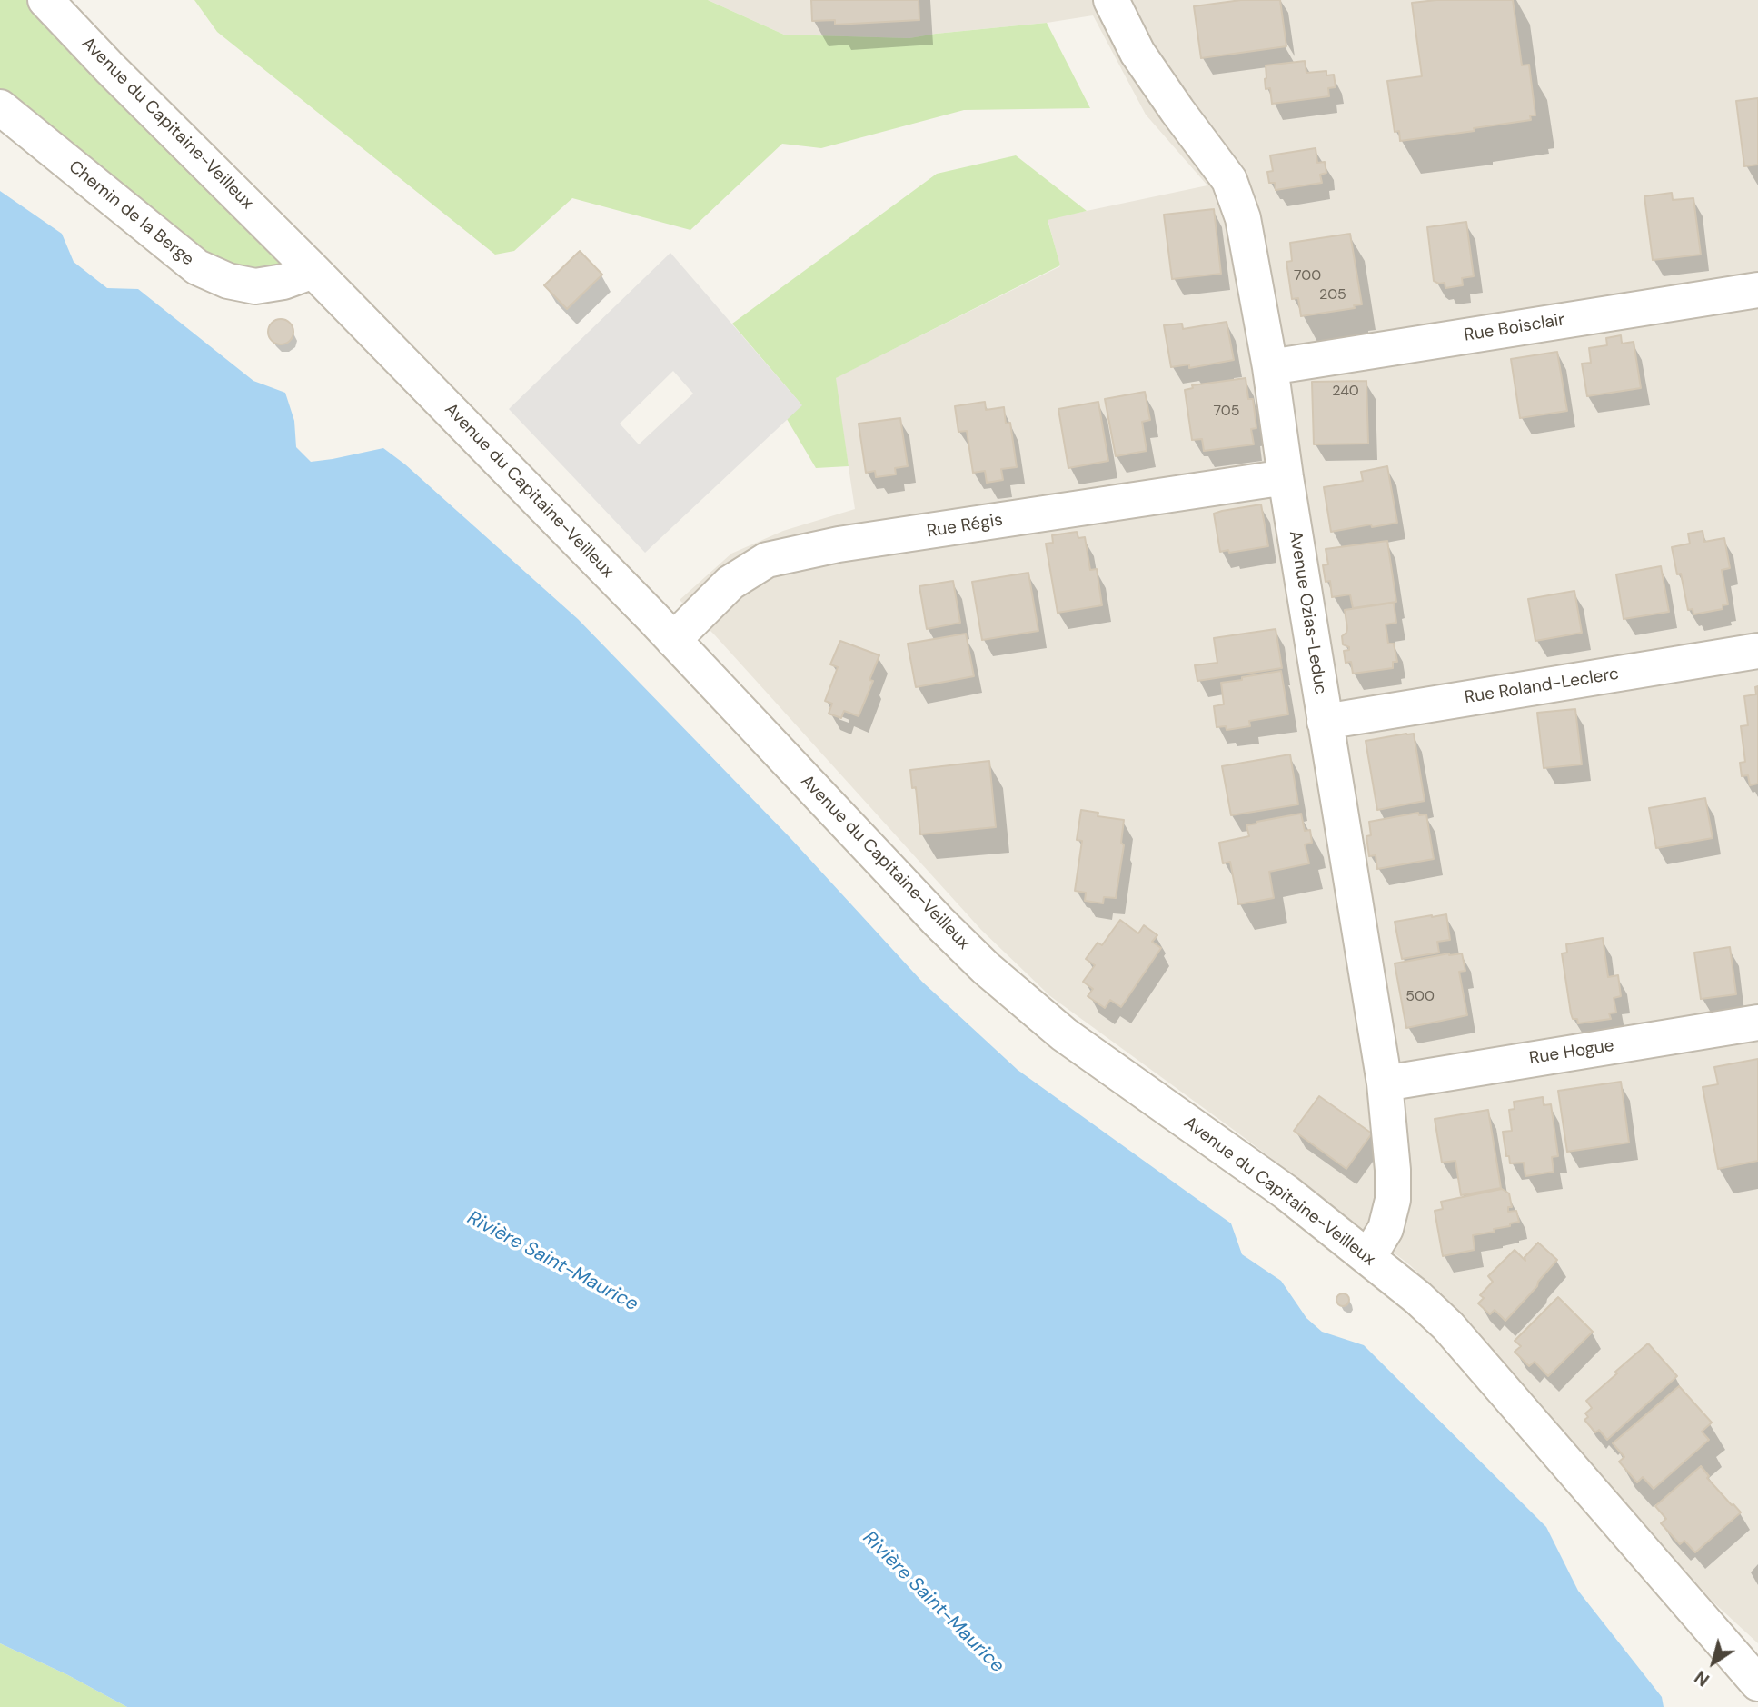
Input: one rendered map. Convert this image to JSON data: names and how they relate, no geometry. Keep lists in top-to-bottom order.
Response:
{
  "streets": {
    "street": [
      "Avenue du Capitaine-Veilleux",
      "Chemin de la Berge",
      "Rue Boisclair",
      "Rue Régis",
      "Avenue Ozias-Leduc",
      "Rue Roland-Leclerc",
      "Rue Hogue"
    ]
  },
  "crossings": [
    ["Avenue du Capitaine-Veilleux", "Chemin de la Berge"],
    ["Avenue du Capitaine-Veilleux", "Rue Régis"],
    ["Avenue du Capitaine-Veilleux", "Avenue Ozias-Leduc"],
    ["Rue Boisclair", "Avenue Ozias-Leduc"],
    ["Rue Régis", "Avenue Ozias-Leduc"],
    ["Avenue Ozias-Leduc", "Rue Roland-Leclerc"],
    ["Avenue Ozias-Leduc", "Rue Hogue"]
  ],
  "water": ["Rivière Saint-Maurice"],
  "house_numbers": [
    "700",
    "205",
    "240",
    "705",
    "500"
  ],
  "north": "bottom left"
}
